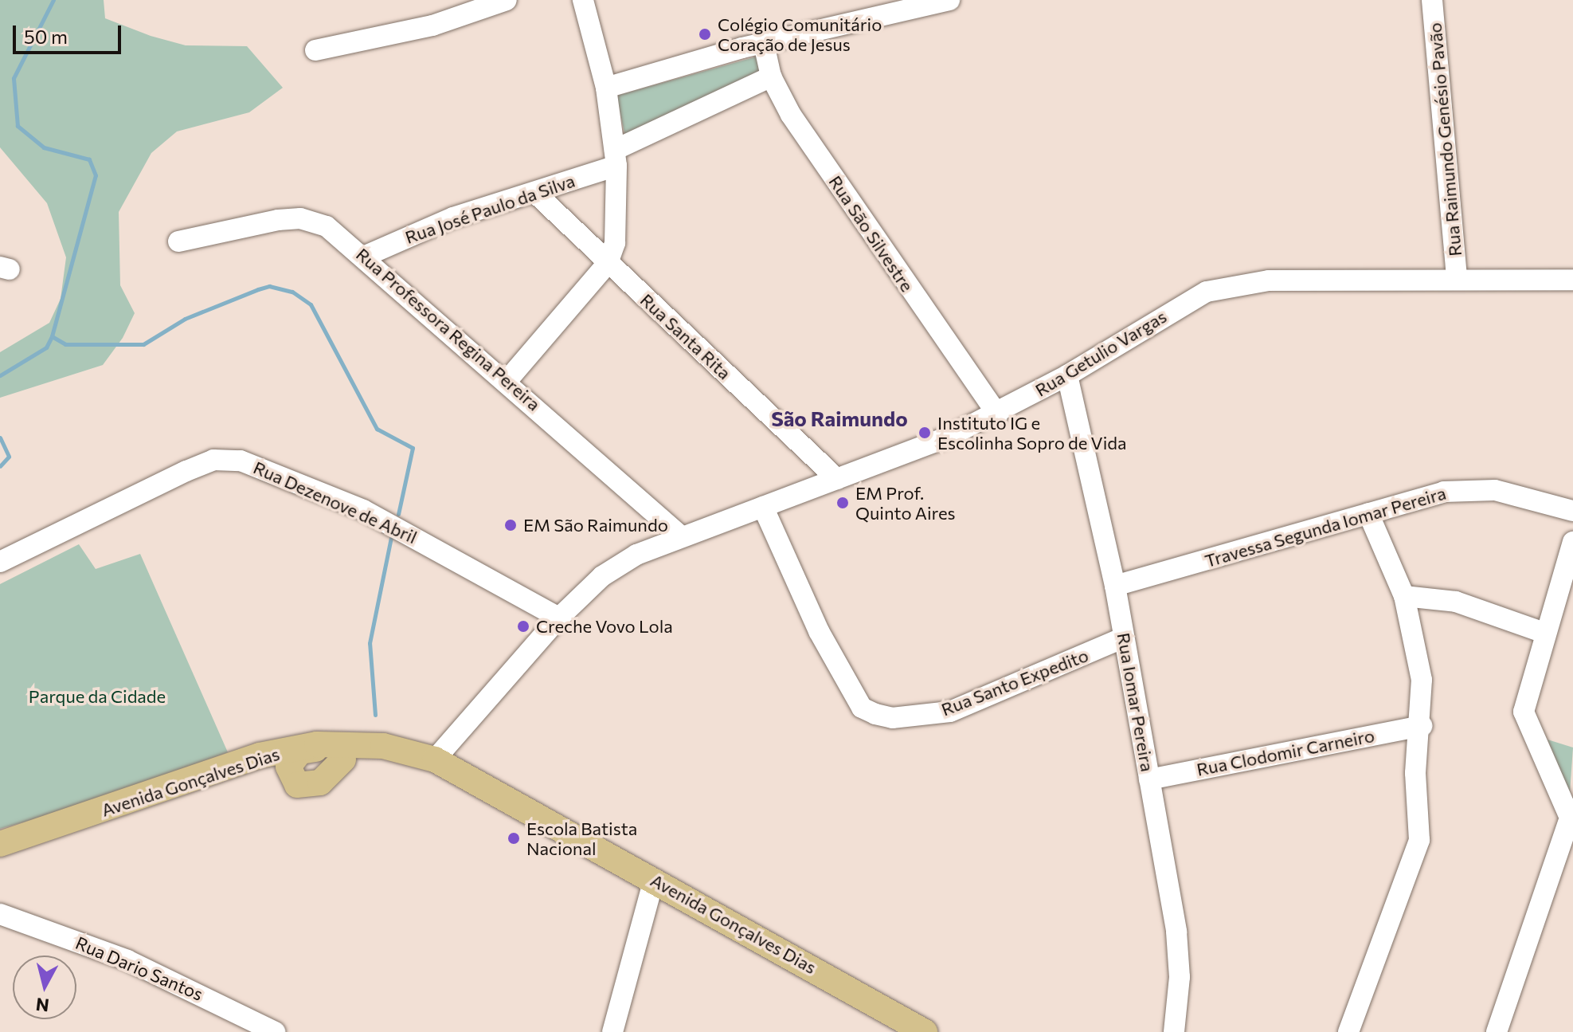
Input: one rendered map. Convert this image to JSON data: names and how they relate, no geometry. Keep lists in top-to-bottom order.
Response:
{
  "streets": {
    "main road": ["Avenida Gonçalves Dias"],
    "street": [
      "Rua Raimundo Genésio Pavão",
      "Rua José Paulo da Silva",
      "Rua São Silvestre",
      "Rua Professora Regina Pereira",
      "Rua Santa Rita",
      "Rua Getulio Vargas",
      "Rua Dezenove de Abril",
      "Travessa Segunda Iomar Pereira",
      "Rua Santo Expedito",
      "Rua Iomar Pereira",
      "Rua Clodomir Carneiro",
      "Rua Dario Santos"
    ]
  },
  "crossings": [
    ["Rua Raimundo Genésio Pavão", "Rua Getulio Vargas"],
    ["Rua José Paulo da Silva", "Rua São Silvestre"],
    ["Rua José Paulo da Silva", "Rua Professora Regina Pereira"],
    ["Rua José Paulo da Silva", "Rua Santa Rita"],
    ["Rua São Silvestre", "Rua Getulio Vargas"],
    ["Rua Professora Regina Pereira", "Rua Getulio Vargas"],
    ["Rua Santa Rita", "Rua Getulio Vargas"],
    ["Rua Getulio Vargas", "Rua Dezenove de Abril"],
    ["Rua Getulio Vargas", "Rua Santo Expedito"],
    ["Rua Getulio Vargas", "Rua Iomar Pereira"],
    ["Rua Getulio Vargas", "Avenida Gonçalves Dias"],
    ["Travessa Segunda Iomar Pereira", "Rua Iomar Pereira"],
    ["Rua Santo Expedito", "Rua Iomar Pereira"],
    ["Rua Iomar Pereira", "Rua Clodomir Carneiro"]
  ],
  "districts": ["São Raimundo"],
  "parks": ["Parque da Cidade"],
  "places": [
    "Colégio Comunitário Coração de Jesus",
    "Instituto IG e Escolinha Sopro de Vida",
    "EM Prof. Quinto Aires",
    "EM São Raimundo",
    "Creche Vovo Lola",
    "Escola Batista Nacional"
  ],
  "scale_bar": "50 m",
  "north": "bottom"
}
